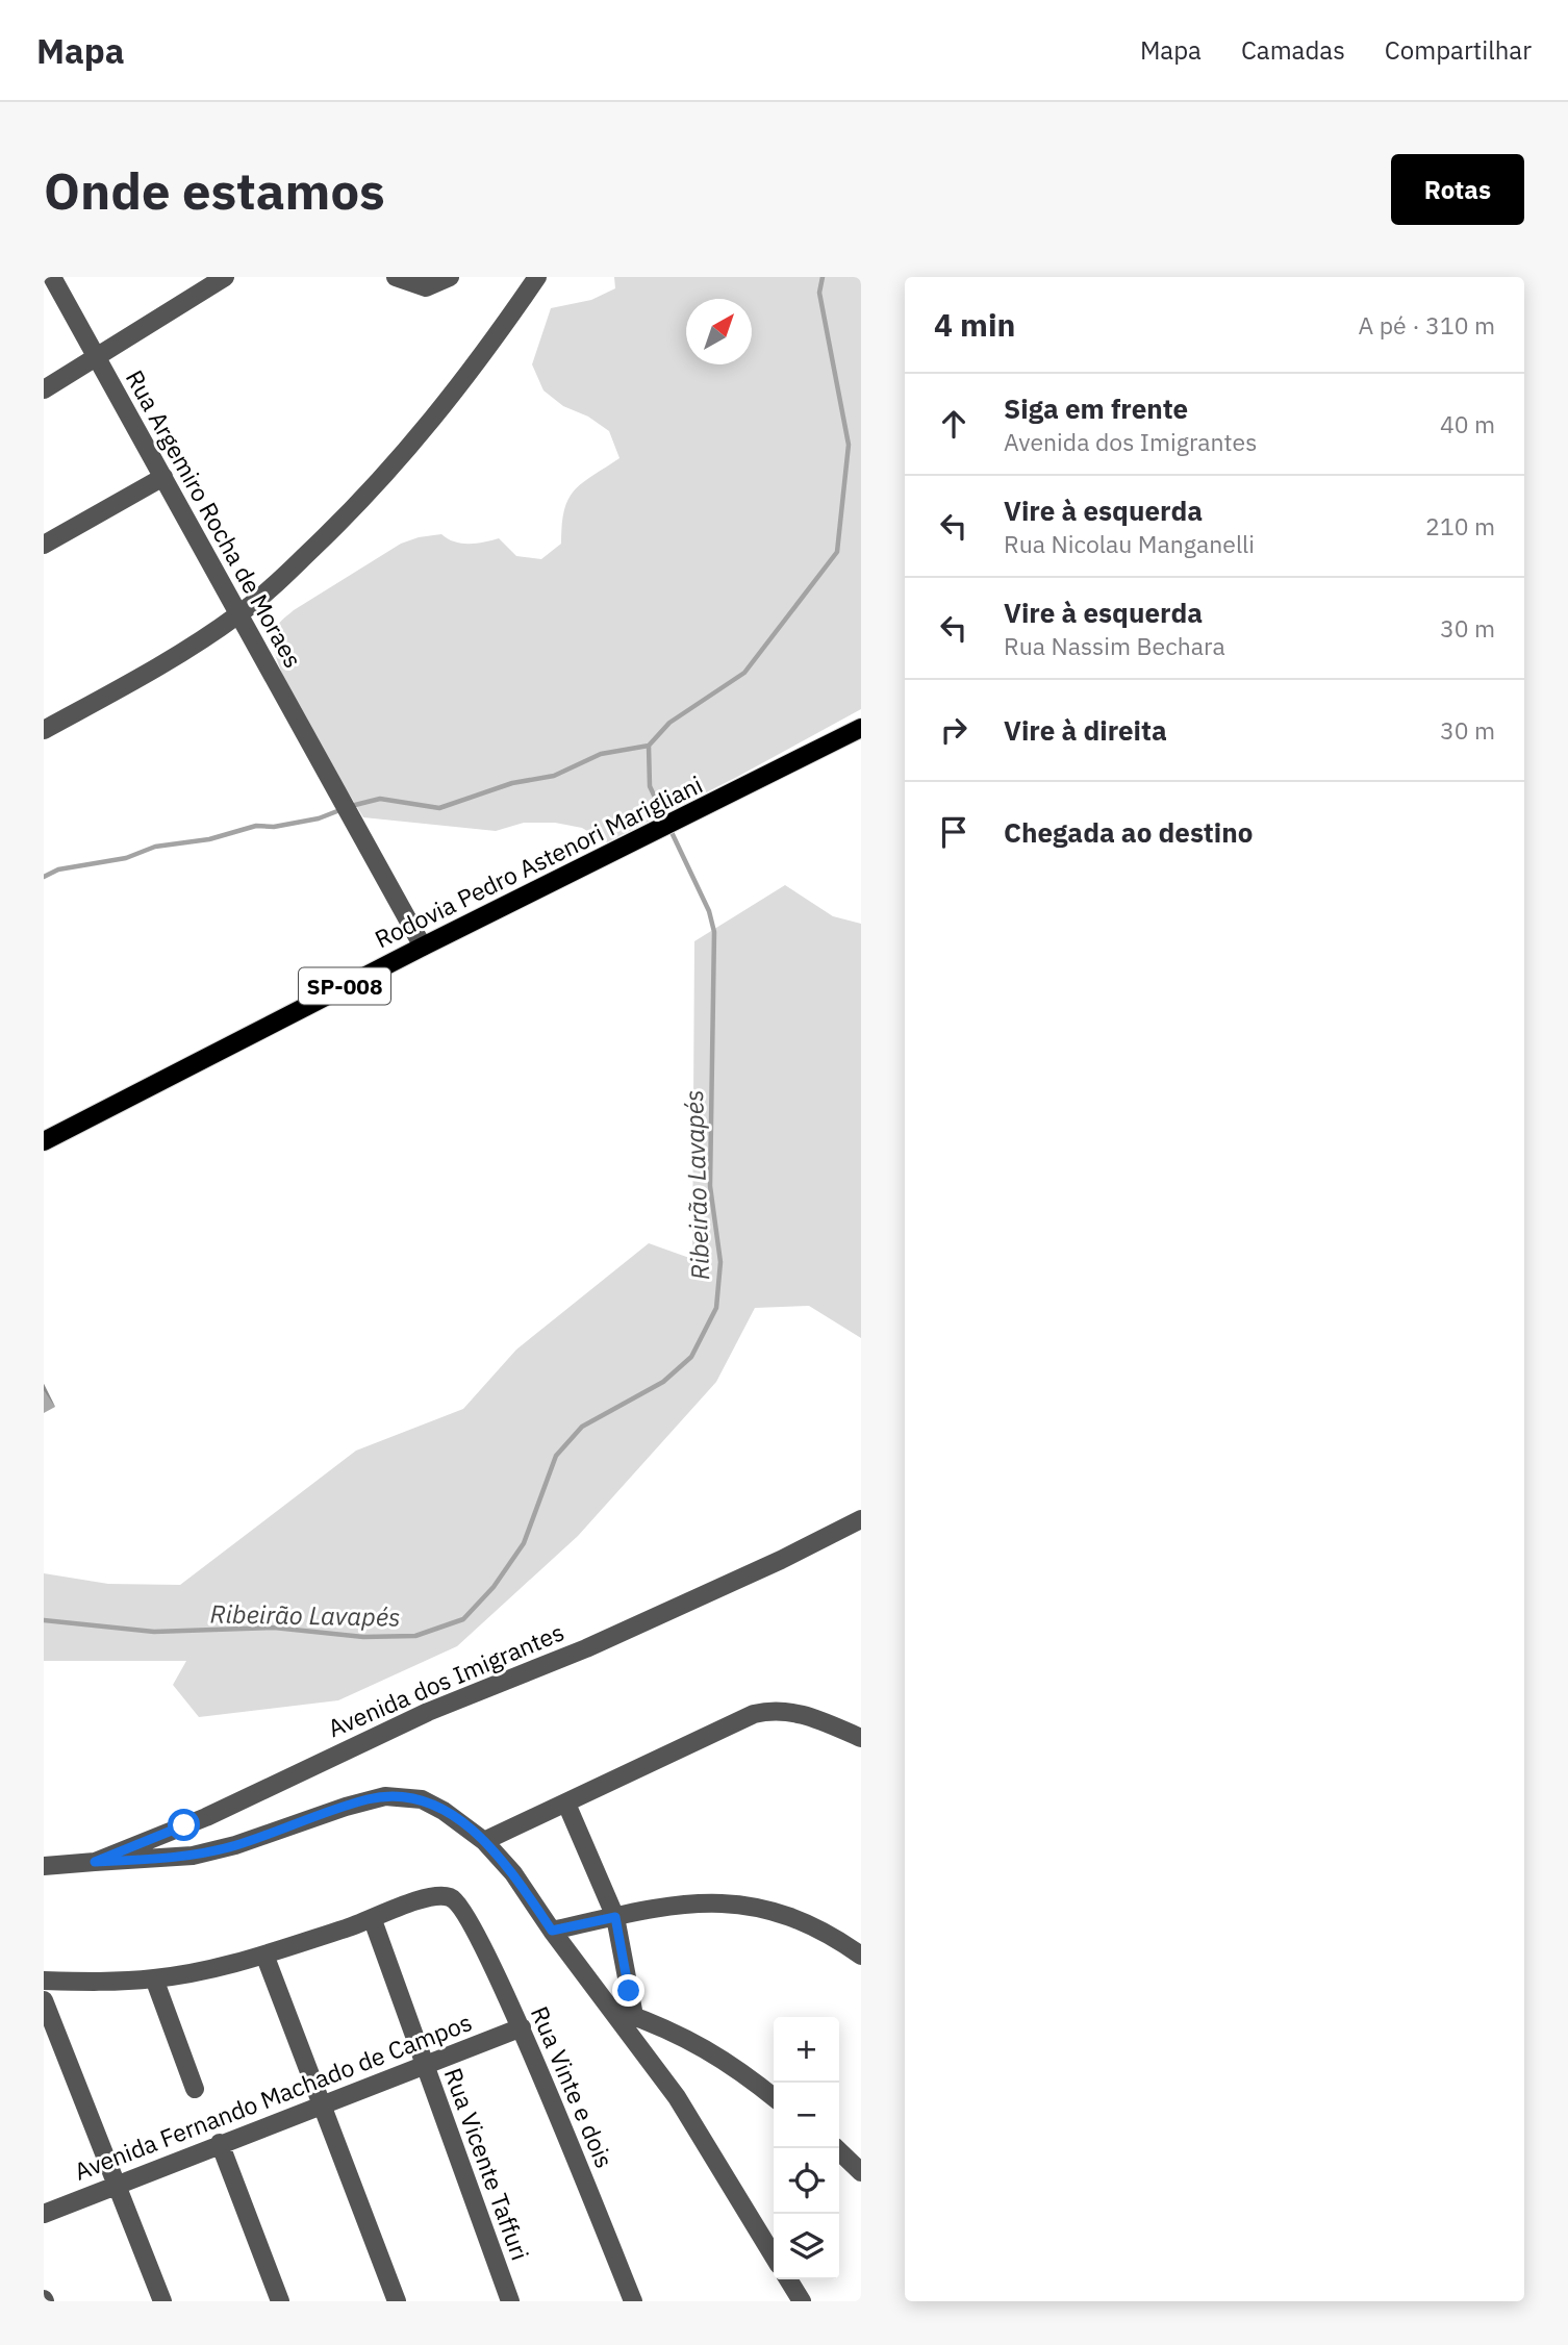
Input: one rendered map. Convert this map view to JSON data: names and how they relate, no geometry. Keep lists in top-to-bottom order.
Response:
{
  "streets": {
    "main road": ["Rodovia Pedro Astenori Marigliani", "SP-008"],
    "street": [
      "Rua Argemiro Rocha de Moraes",
      "Avenida dos Imigrantes",
      "Rua Vinte e dois",
      "Avenida Fernando Machado de Campos",
      "Rua Vicente Taffuri"
    ]
  },
  "crossings": [
    ["Rua Argemiro Rocha de Moraes", "Rodovia Pedro Astenori Marigliani"],
    ["Rua Vinte e dois", "Avenida Fernando Machado de Campos"],
    ["Rua Vinte e dois", "Rua Vicente Taffuri"],
    ["Avenida Fernando Machado de Campos", "Rua Vicente Taffuri"]
  ],
  "water": ["Ribeirão Lavapés"],
  "north": "top right",
  "page": {
    "header": "Mapa",
    "nav": ["Mapa", "Camadas", "Compartilhar"],
    "buttons": "Rotas",
    "title": "Onde estamos",
    "heading": ["4 min", "A pé · 310 m"],
    "list": [
      ["Siga em frente", "Avenida dos Imigrantes", "40 m"],
      ["Vire à esquerda", "Rua Nicolau Manganelli", "210 m"],
      ["Vire à esquerda", "Rua Nassim Bechara", "30 m"],
      ["Vire à direita", "30 m"],
      "Chegada ao destino"
    ],
    "map_buttons": ["+", "−"]
  }
}
